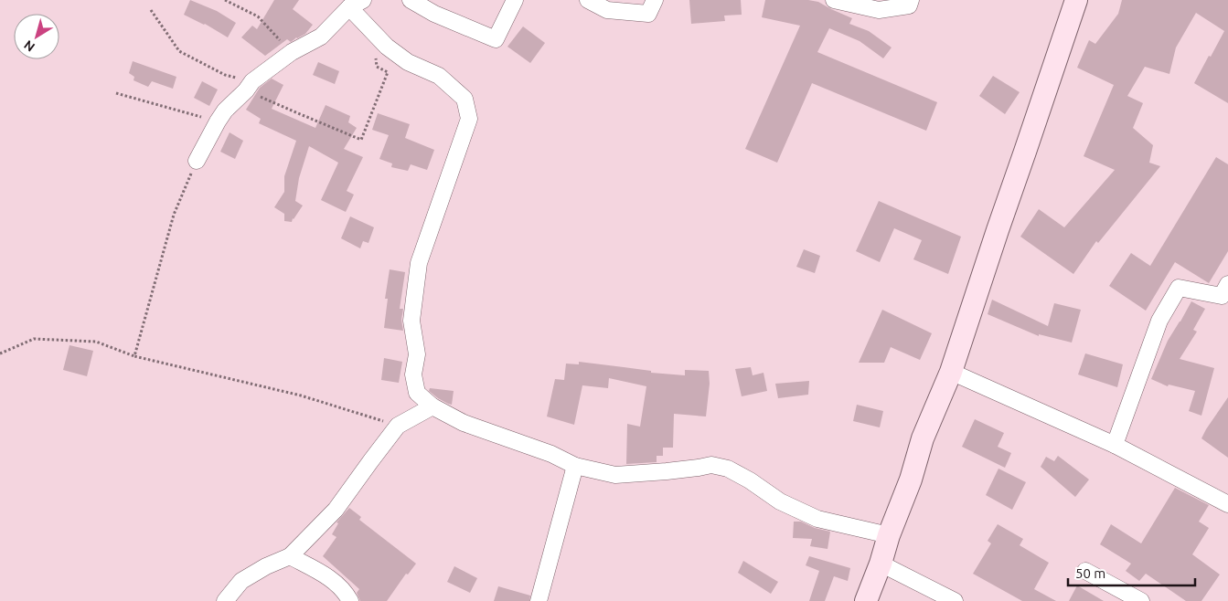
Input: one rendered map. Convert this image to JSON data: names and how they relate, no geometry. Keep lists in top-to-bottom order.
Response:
{
  "scale_bar": "50 m",
  "north": "bottom left"
}
